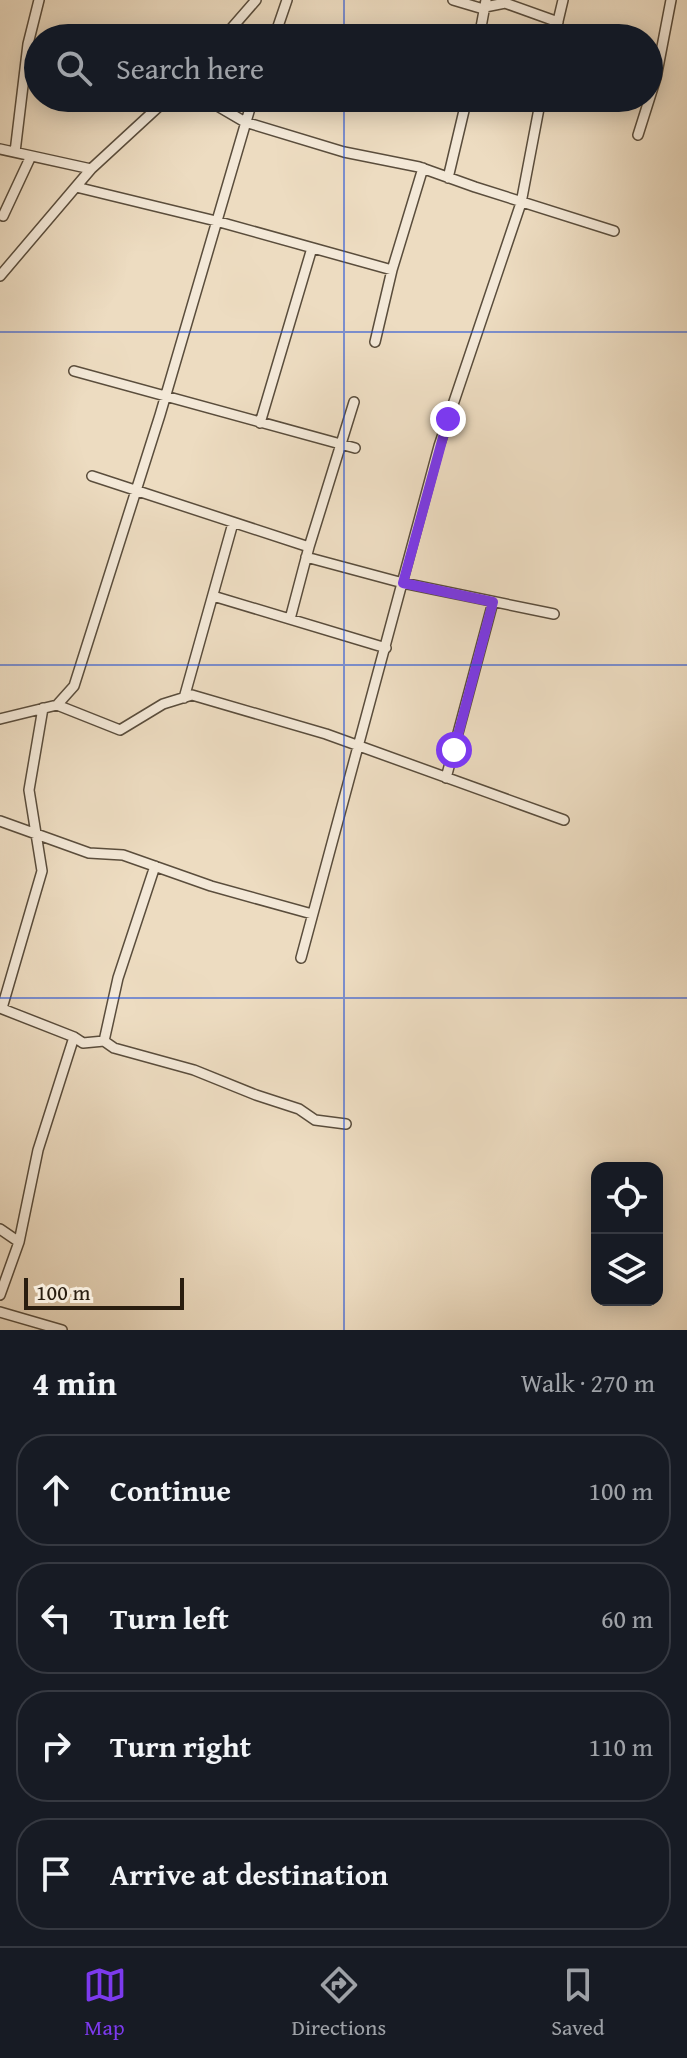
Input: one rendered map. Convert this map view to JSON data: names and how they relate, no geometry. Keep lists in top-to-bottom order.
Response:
{
  "scale_bar": "100 m",
  "page": {
    "search": "Search here",
    "scale": "100 m",
    "heading": ["4 min", "Walk · 270 m"],
    "list": [
      ["Continue", "100 m"],
      ["Turn left", "60 m"],
      ["Turn right", "110 m"],
      "Arrive at destination"
    ],
    "nav": ["Map", "Directions", "Saved"]
  }
}
